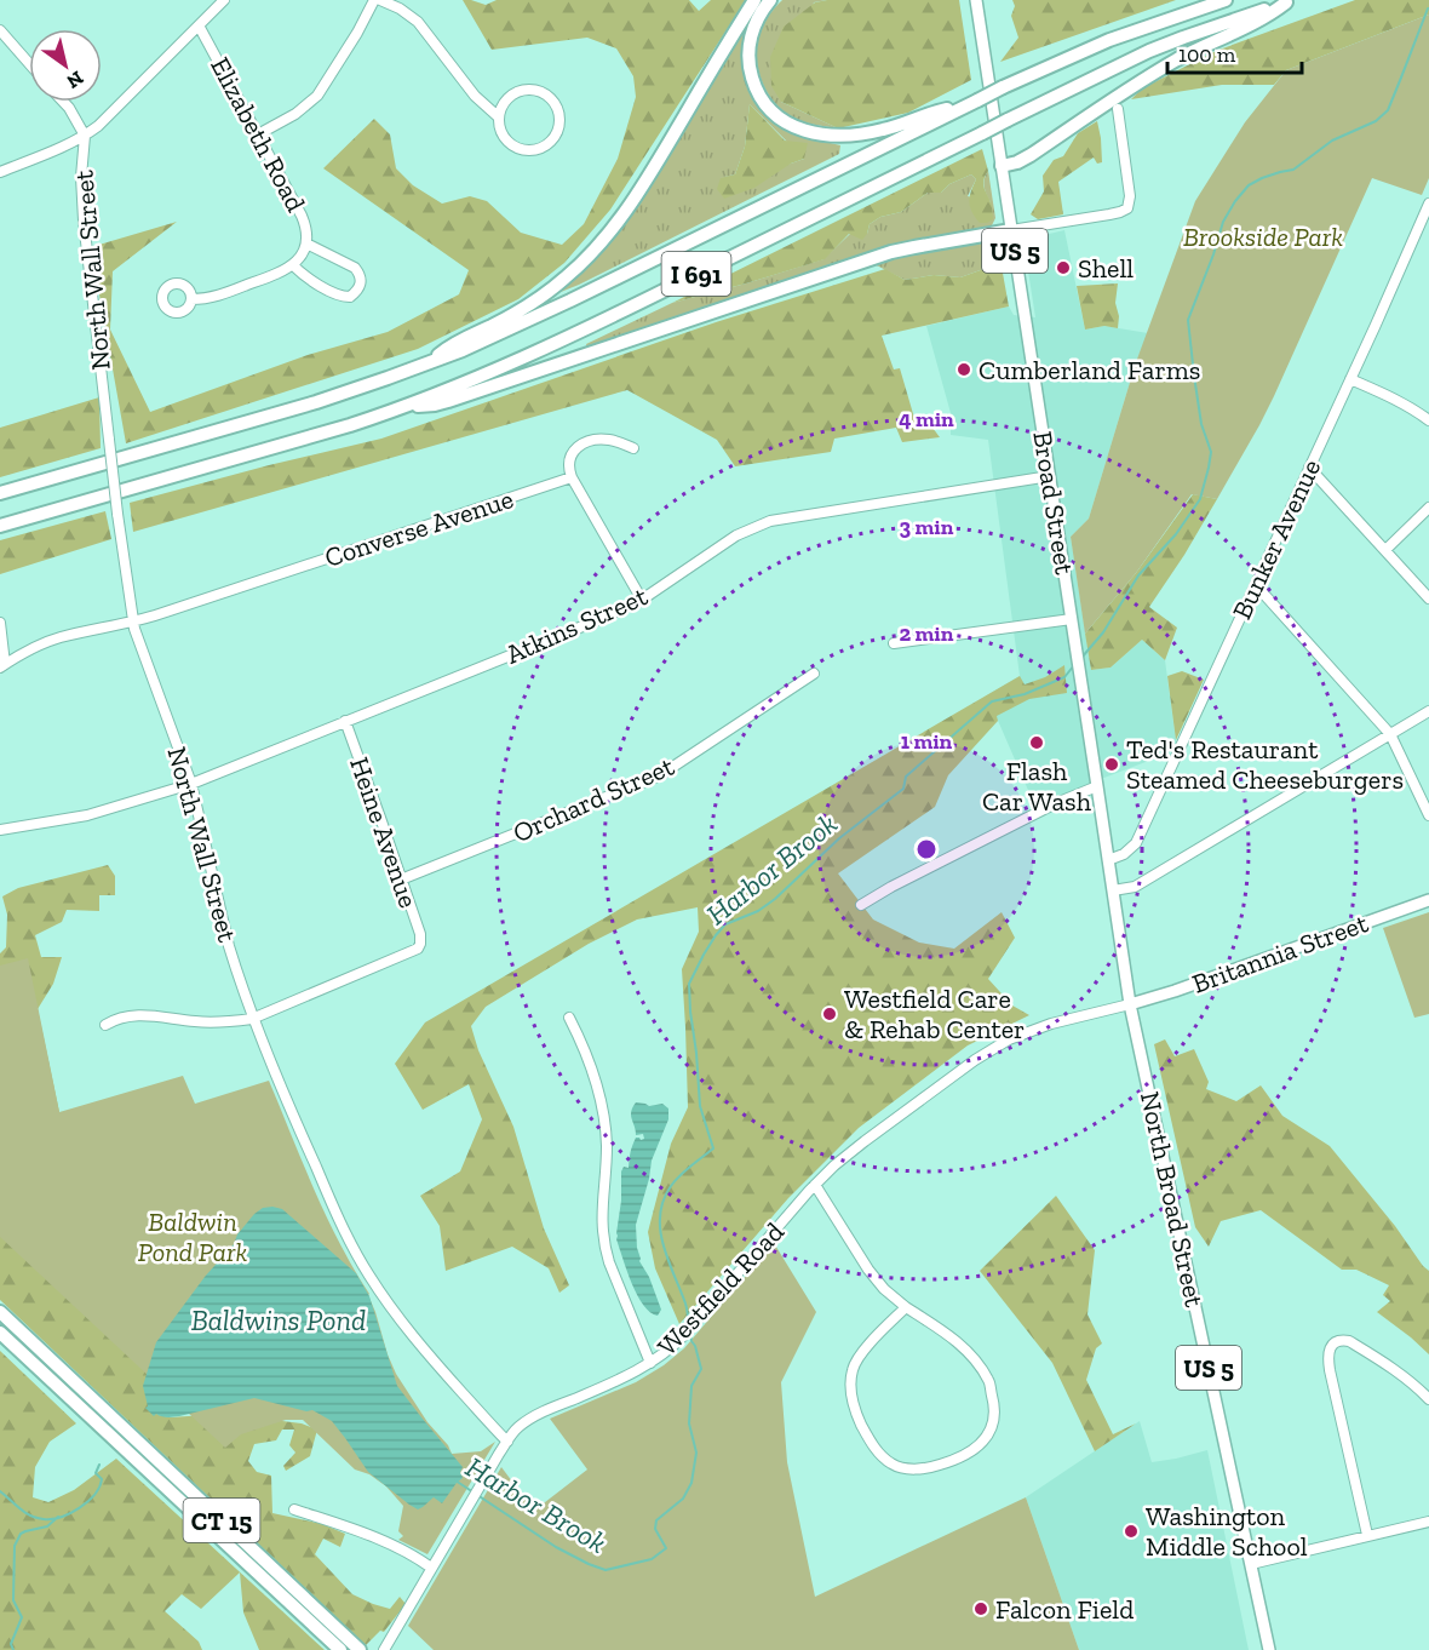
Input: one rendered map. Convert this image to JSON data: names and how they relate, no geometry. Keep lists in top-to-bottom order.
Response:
{
  "streets": {
    "highway": ["I 691", "CT 15"],
    "main road": [
      "US 5",
      "Broad Street",
      "Britannia Street",
      "North Broad Street"
    ],
    "street": [
      "Elizabeth Road",
      "North Wall Street",
      "Converse Avenue",
      "Bunker Avenue",
      "Atkins Street",
      "Orchard Street",
      "Heine Avenue",
      "Westfield Road"
    ]
  },
  "crossings": [
    ["North Wall Street", "Converse Avenue"],
    ["North Wall Street", "Atkins Street"],
    ["North Wall Street", "Heine Avenue"],
    ["North Wall Street", "Westfield Road"],
    ["Broad Street", "Bunker Avenue"],
    ["Broad Street", "Atkins Street"],
    ["Broad Street", "Britannia Street"],
    ["Broad Street", "North Broad Street"],
    ["Broad Street", "Westfield Road"],
    ["Atkins Street", "Heine Avenue"],
    ["Orchard Street", "Heine Avenue"],
    ["Britannia Street", "North Broad Street"],
    ["Britannia Street", "Westfield Road"],
    ["North Broad Street", "Westfield Road"]
  ],
  "water": ["Harbor Brook", "Baldwins Pond"],
  "parks": ["Brookside Park", "Baldwin Pond Park"],
  "places": [
    "Shell",
    "Cumberland Farms",
    "Flash Car Wash",
    "Ted's Restaurant Steamed Cheeseburgers",
    "Westfield Care & Rehab Center",
    "Washington Middle School",
    "Falcon Field"
  ],
  "scale_bar": "100 m",
  "north": "bottom right",
  "rings": [
    "4 min",
    "3 min",
    "2 min",
    "1 min"
  ]
}
